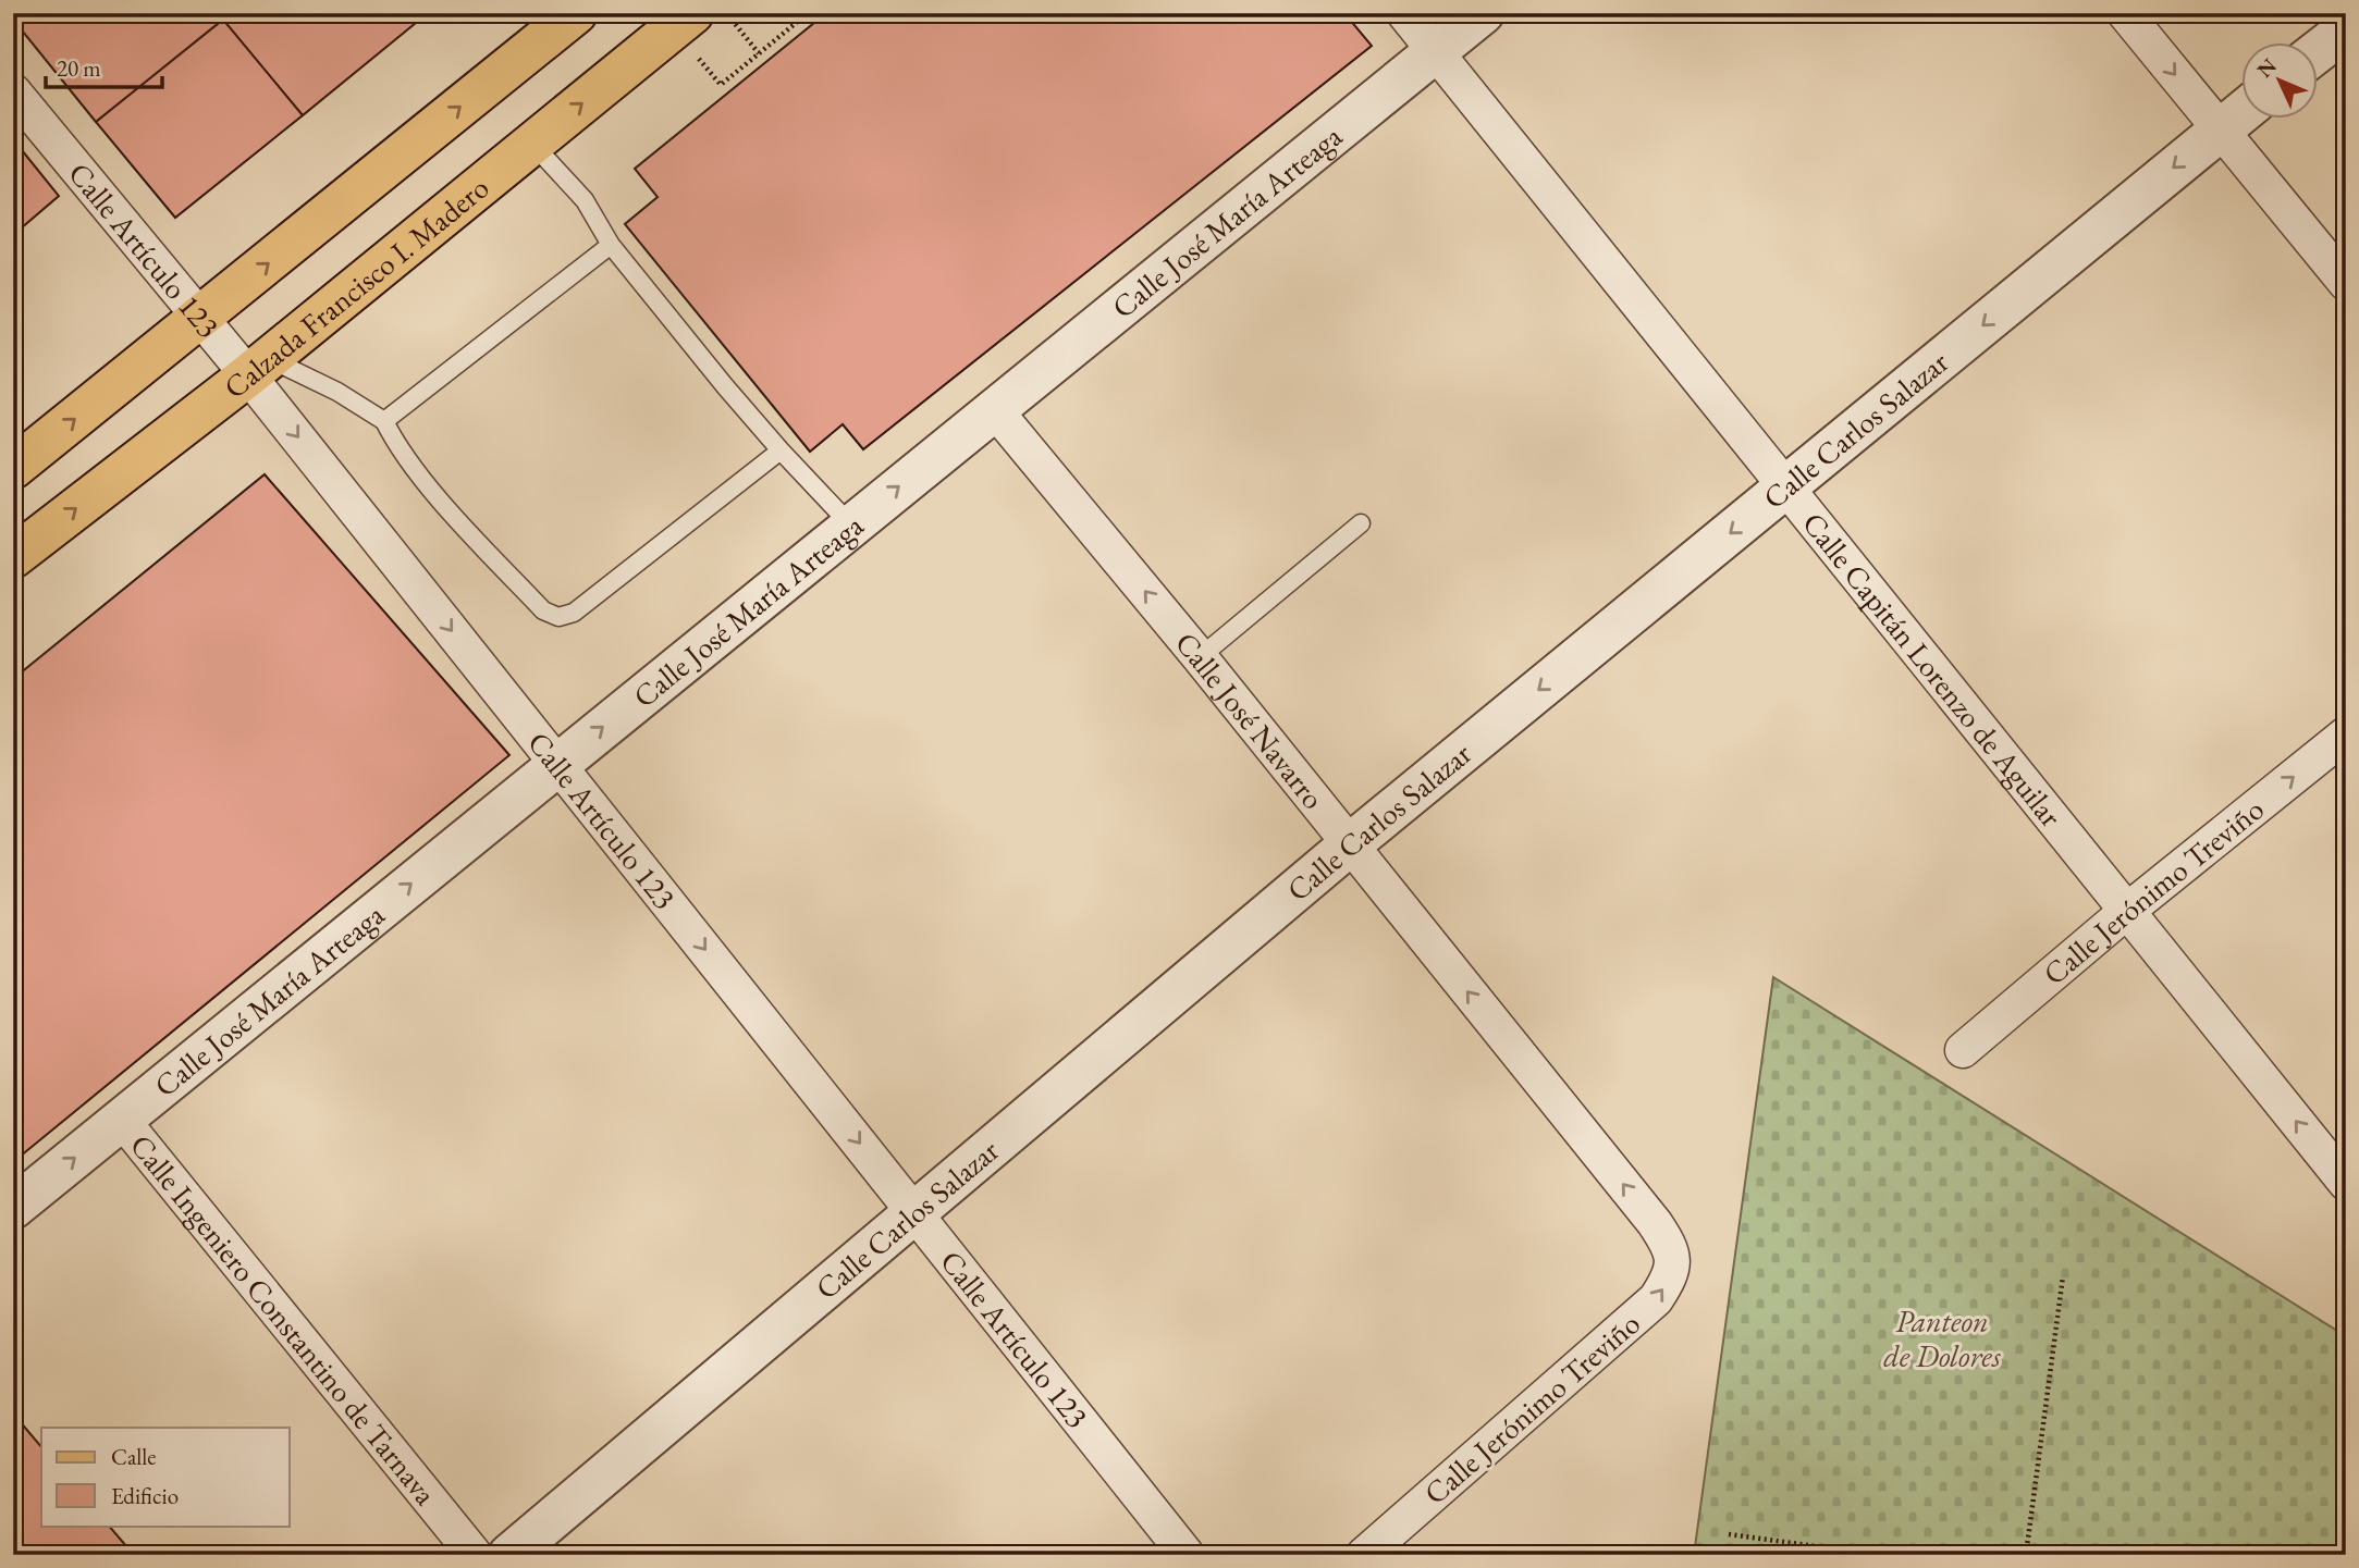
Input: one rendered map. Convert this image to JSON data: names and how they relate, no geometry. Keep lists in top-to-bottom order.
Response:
{
  "streets": {
    "main road": ["Calzada Francisco I. Madero"],
    "street": [
      "Calle José María Arteaga",
      "Calle Artículo 123",
      "Calle Carlos Salazar",
      "Calle Capitán Lorenzo de Aguilar",
      "Calle José Navarro",
      "Calle Jerónimo Treviño",
      "Calle Ingeniero Constantino de Tarnava"
    ]
  },
  "crossings": [
    ["Calle José María Arteaga", "Calle Artículo 123"],
    ["Calle José María Arteaga", "Calle Capitán Lorenzo de Aguilar"],
    ["Calle José María Arteaga", "Calle José Navarro"],
    ["Calle José María Arteaga", "Calle Ingeniero Constantino de Tarnava"],
    ["Calle Artículo 123", "Calzada Francisco I. Madero"],
    ["Calle Artículo 123", "Calle Carlos Salazar"],
    ["Calle Carlos Salazar", "Calle Capitán Lorenzo de Aguilar"],
    ["Calle Carlos Salazar", "Calle José Navarro"],
    ["Calle Capitán Lorenzo de Aguilar", "Calle Jerónimo Treviño"],
    ["Calle José Navarro", "Calle Jerónimo Treviño"]
  ],
  "one_way": [
    "Calle José María Arteaga",
    "Calle Artículo 123",
    "Calle Carlos Salazar",
    "Calle José Navarro",
    "Calle Jerónimo Treviño"
  ],
  "parks": ["Panteon de Dolores"],
  "legend": ["Calle", "Edificio"],
  "scale_bar": "20 m",
  "north": "top left"
}
